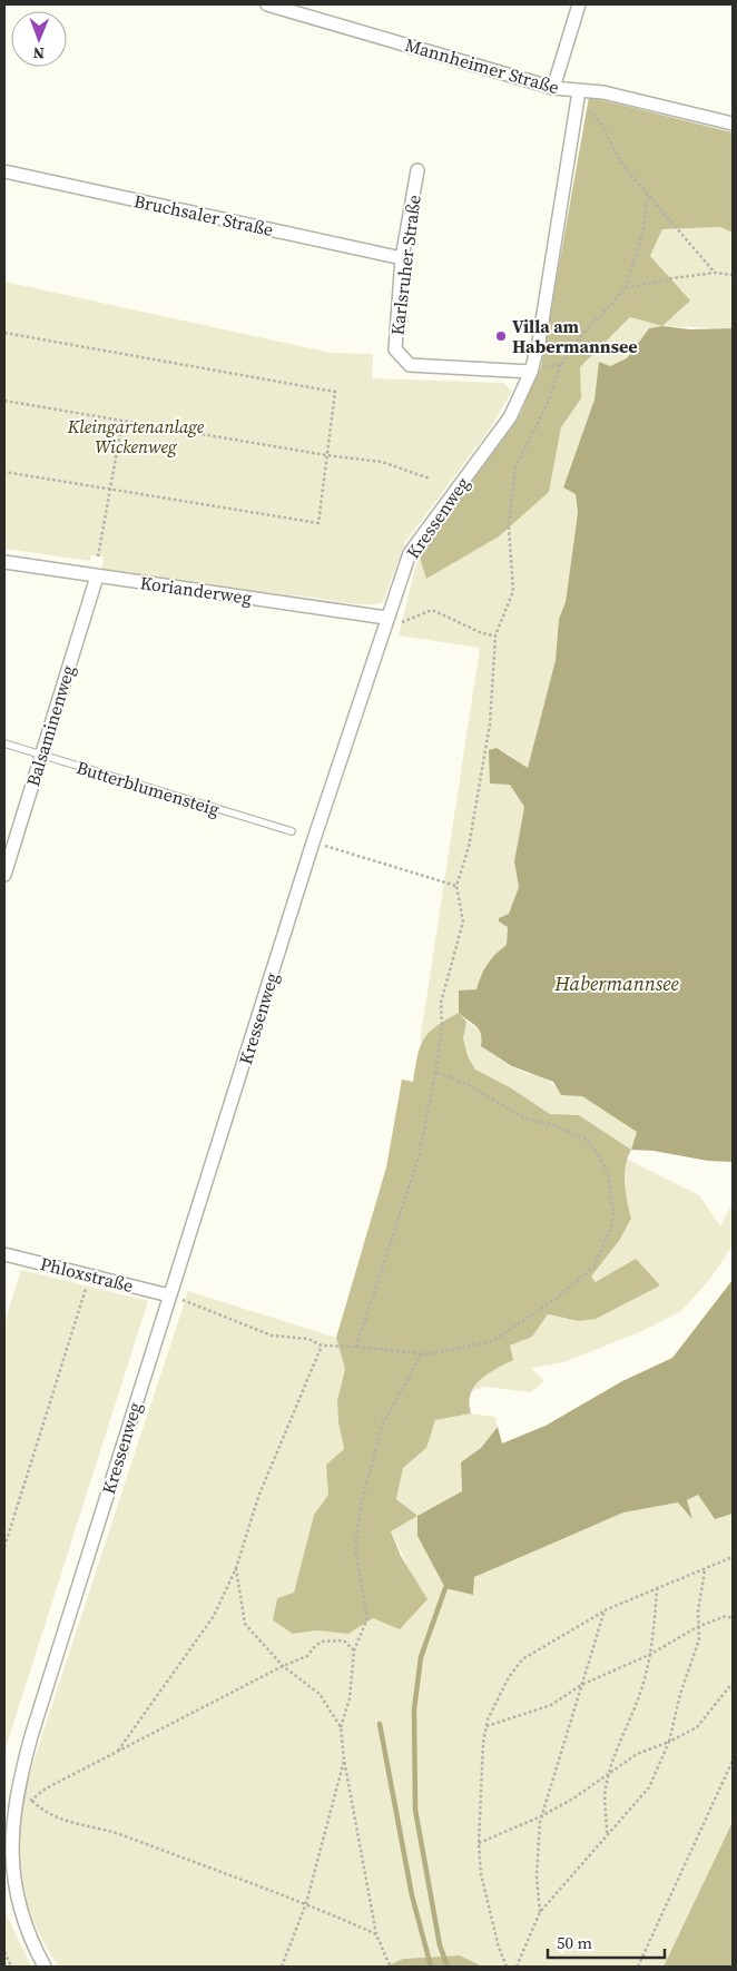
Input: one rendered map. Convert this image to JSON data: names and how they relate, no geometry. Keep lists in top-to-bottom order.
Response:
{
  "streets": {
    "street": [
      "Mannheimer Straße",
      "Bruchsaler Straße",
      "Karlsruher Straße",
      "Kressenweg",
      "Korianderweg",
      "Balsaminenweg",
      "Phloxstraße"
    ],
    "lane": ["Butterblumensteig"]
  },
  "crossings": [
    ["Mannheimer Straße", "Kressenweg"],
    ["Bruchsaler Straße", "Karlsruher Straße"],
    ["Karlsruher Straße", "Kressenweg"],
    ["Kressenweg", "Korianderweg"],
    ["Kressenweg", "Phloxstraße"],
    ["Korianderweg", "Balsaminenweg"],
    ["Balsaminenweg", "Butterblumensteig"]
  ],
  "water": ["Habermannsee"],
  "parks": ["Kleingartenanlage Wickenweg"],
  "places": ["Villa am Habermannsee"],
  "scale_bar": "50 m",
  "north": "bottom"
}
